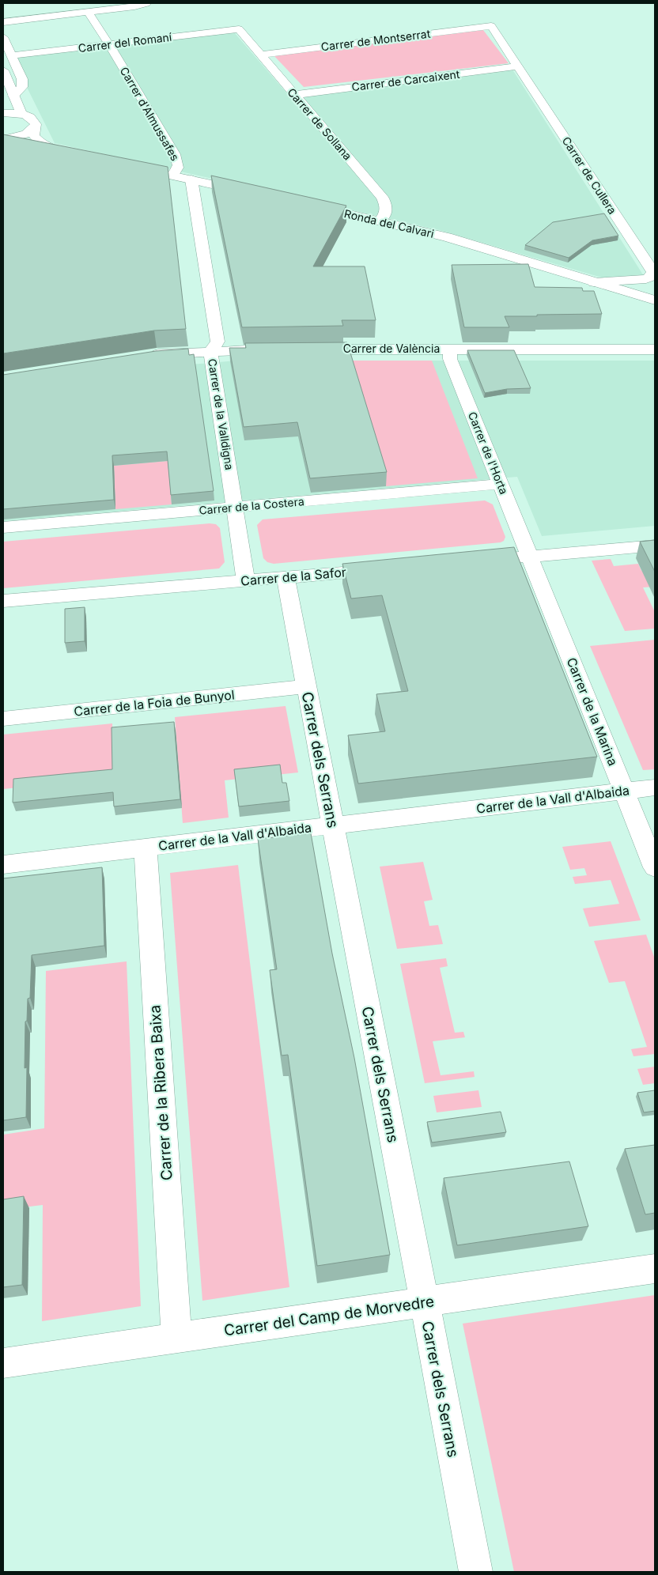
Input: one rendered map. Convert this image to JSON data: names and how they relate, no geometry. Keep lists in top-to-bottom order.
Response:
{
  "streets": {
    "street": [
      "Carrer de Montserrat",
      "Carrer del Romaní",
      "Carrer de Carcaixent",
      "Carrer d'Almussafes",
      "Carrer de Sollana",
      "Carrer de Cullera",
      "Ronda del Calvari",
      "Carrer de València",
      "Carrer de la Valldigna",
      "Carrer de l'Horta",
      "Carrer de la Costera",
      "Carrer de la Safor",
      "Carrer de la Foia de Bunyol",
      "Carrer de la Marina",
      "Carrer dels Serrans",
      "Carrer de la Vall d'Albaida",
      "Carrer de la Ribera Baixa",
      "Carrer del Camp de Morvedre"
    ]
  },
  "crossings": [
    ["Carrer de Montserrat", "Carrer de Sollana"],
    ["Carrer de Montserrat", "Carrer de Cullera"],
    ["Carrer del Romaní", "Carrer d'Almussafes"],
    ["Carrer del Romaní", "Carrer de Sollana"],
    ["Carrer de Carcaixent", "Carrer de Sollana"],
    ["Carrer de Carcaixent", "Carrer de Cullera"],
    ["Carrer de Sollana", "Ronda del Calvari"],
    ["Carrer de Cullera", "Ronda del Calvari"],
    ["Carrer de València", "Carrer de l'Horta"],
    ["Carrer de la Valldigna", "Carrer de la Costera"],
    ["Carrer de la Valldigna", "Carrer de la Safor"],
    ["Carrer de l'Horta", "Carrer de la Costera"],
    ["Carrer de l'Horta", "Carrer de la Marina"],
    ["Carrer de la Safor", "Carrer dels Serrans"],
    ["Carrer de la Foia de Bunyol", "Carrer dels Serrans"],
    ["Carrer de la Marina", "Carrer de la Vall d'Albaida"],
    ["Carrer dels Serrans", "Carrer de la Vall d'Albaida"],
    ["Carrer dels Serrans", "Carrer del Camp de Morvedre"],
    ["Carrer de la Vall d'Albaida", "Carrer de la Ribera Baixa"],
    ["Carrer de la Ribera Baixa", "Carrer del Camp de Morvedre"]
  ]
}
